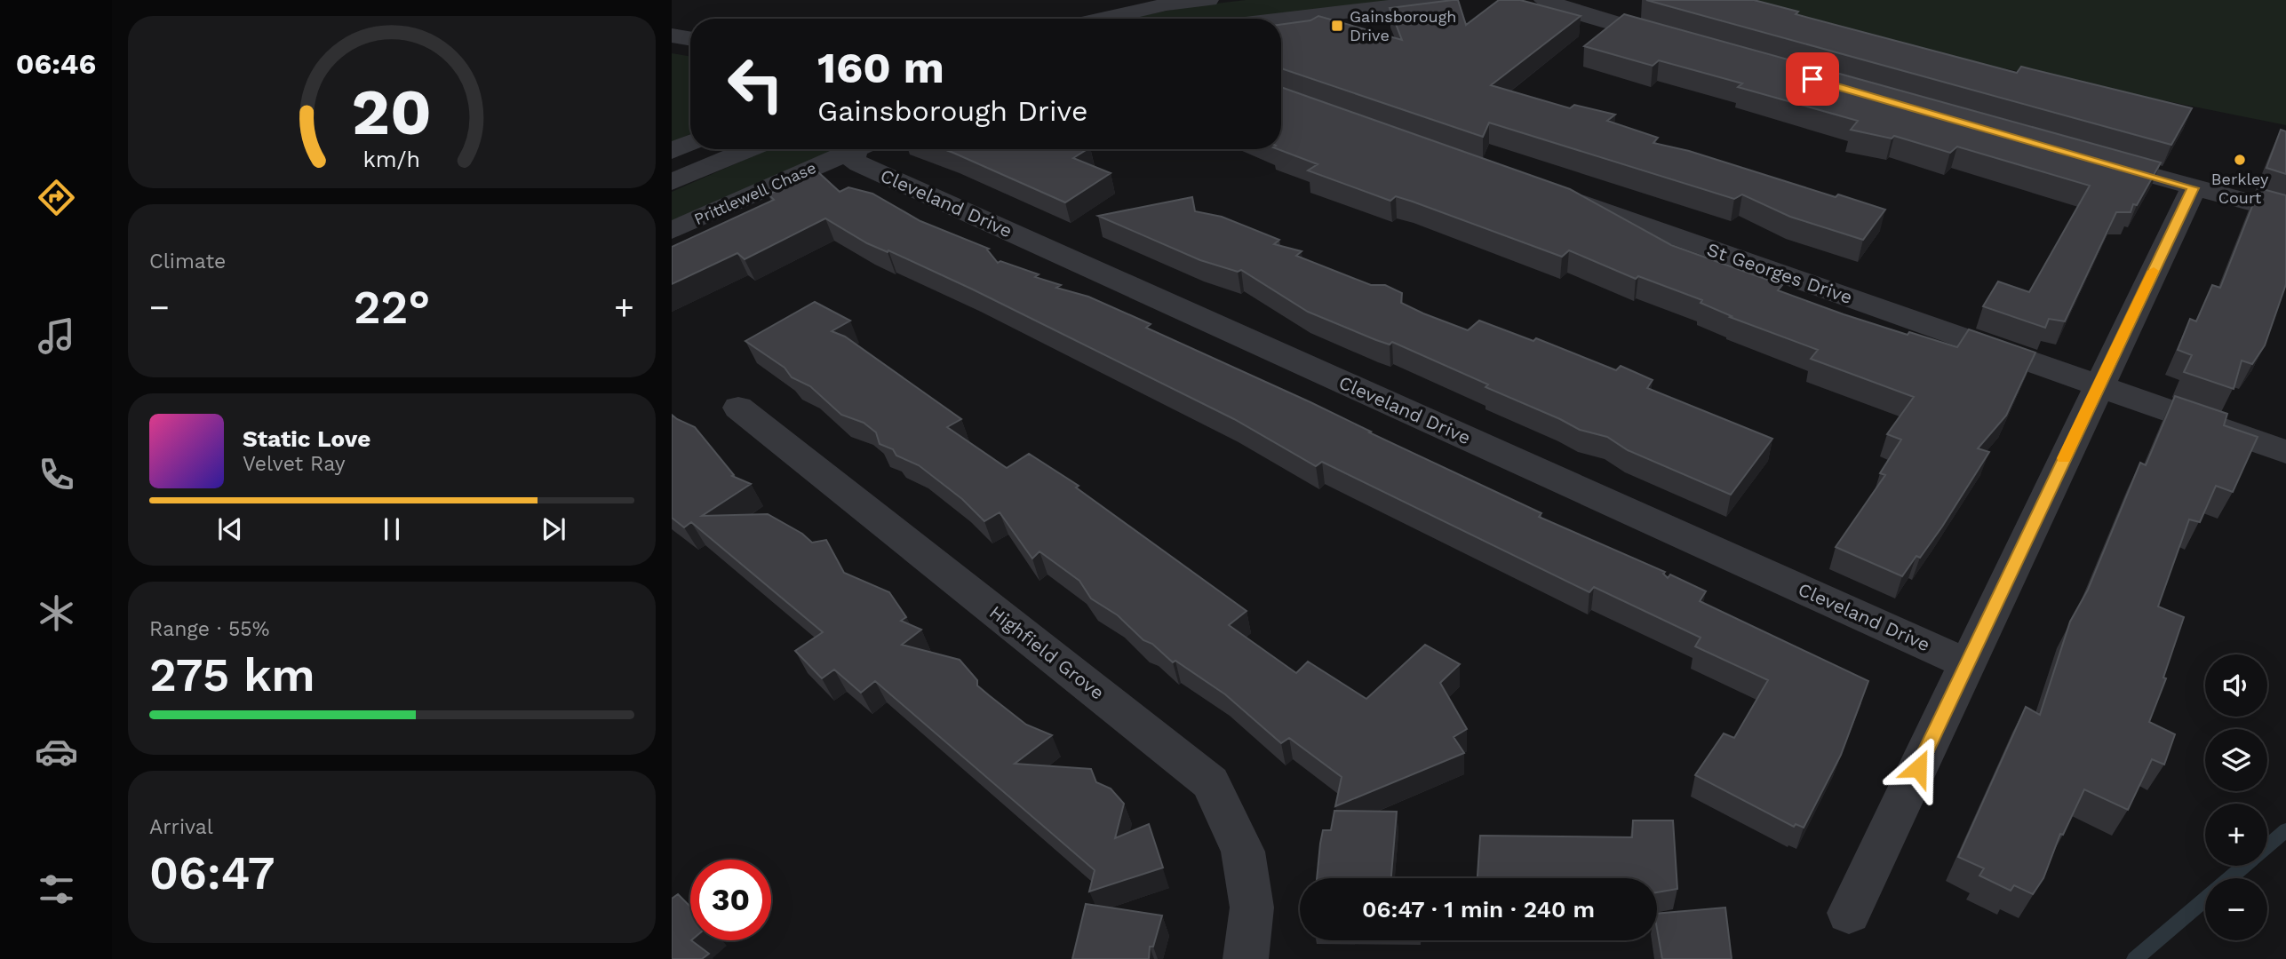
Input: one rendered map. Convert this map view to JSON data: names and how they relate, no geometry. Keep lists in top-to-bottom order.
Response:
{
  "streets": {
    "street": [
      "Prittlewell Chase",
      "Cleveland Drive",
      "St Georges Drive",
      "Highfield Grove"
    ]
  },
  "places": {
    "transit": ["Gainsborough Drive"],
    "other": ["Berkley Court"]
  },
  "page": {
    "tabs": "06:46",
    "turn": ["160 m", "Gainsborough Drive"],
    "tile": [
      "Climate",
      ["Range · 55%", "275 km"],
      ["Arrival", "06:47"]
    ],
    "heat": ["−", "22°", "+"],
    "song": ["Static Love", "Velvet Ray"],
    "map_buttons": ["+", "−"],
    "limit": "30",
    "trip": "06:47 · 1 min · 240 m",
    "gauge": ["20", "km/h"]
  }
}
